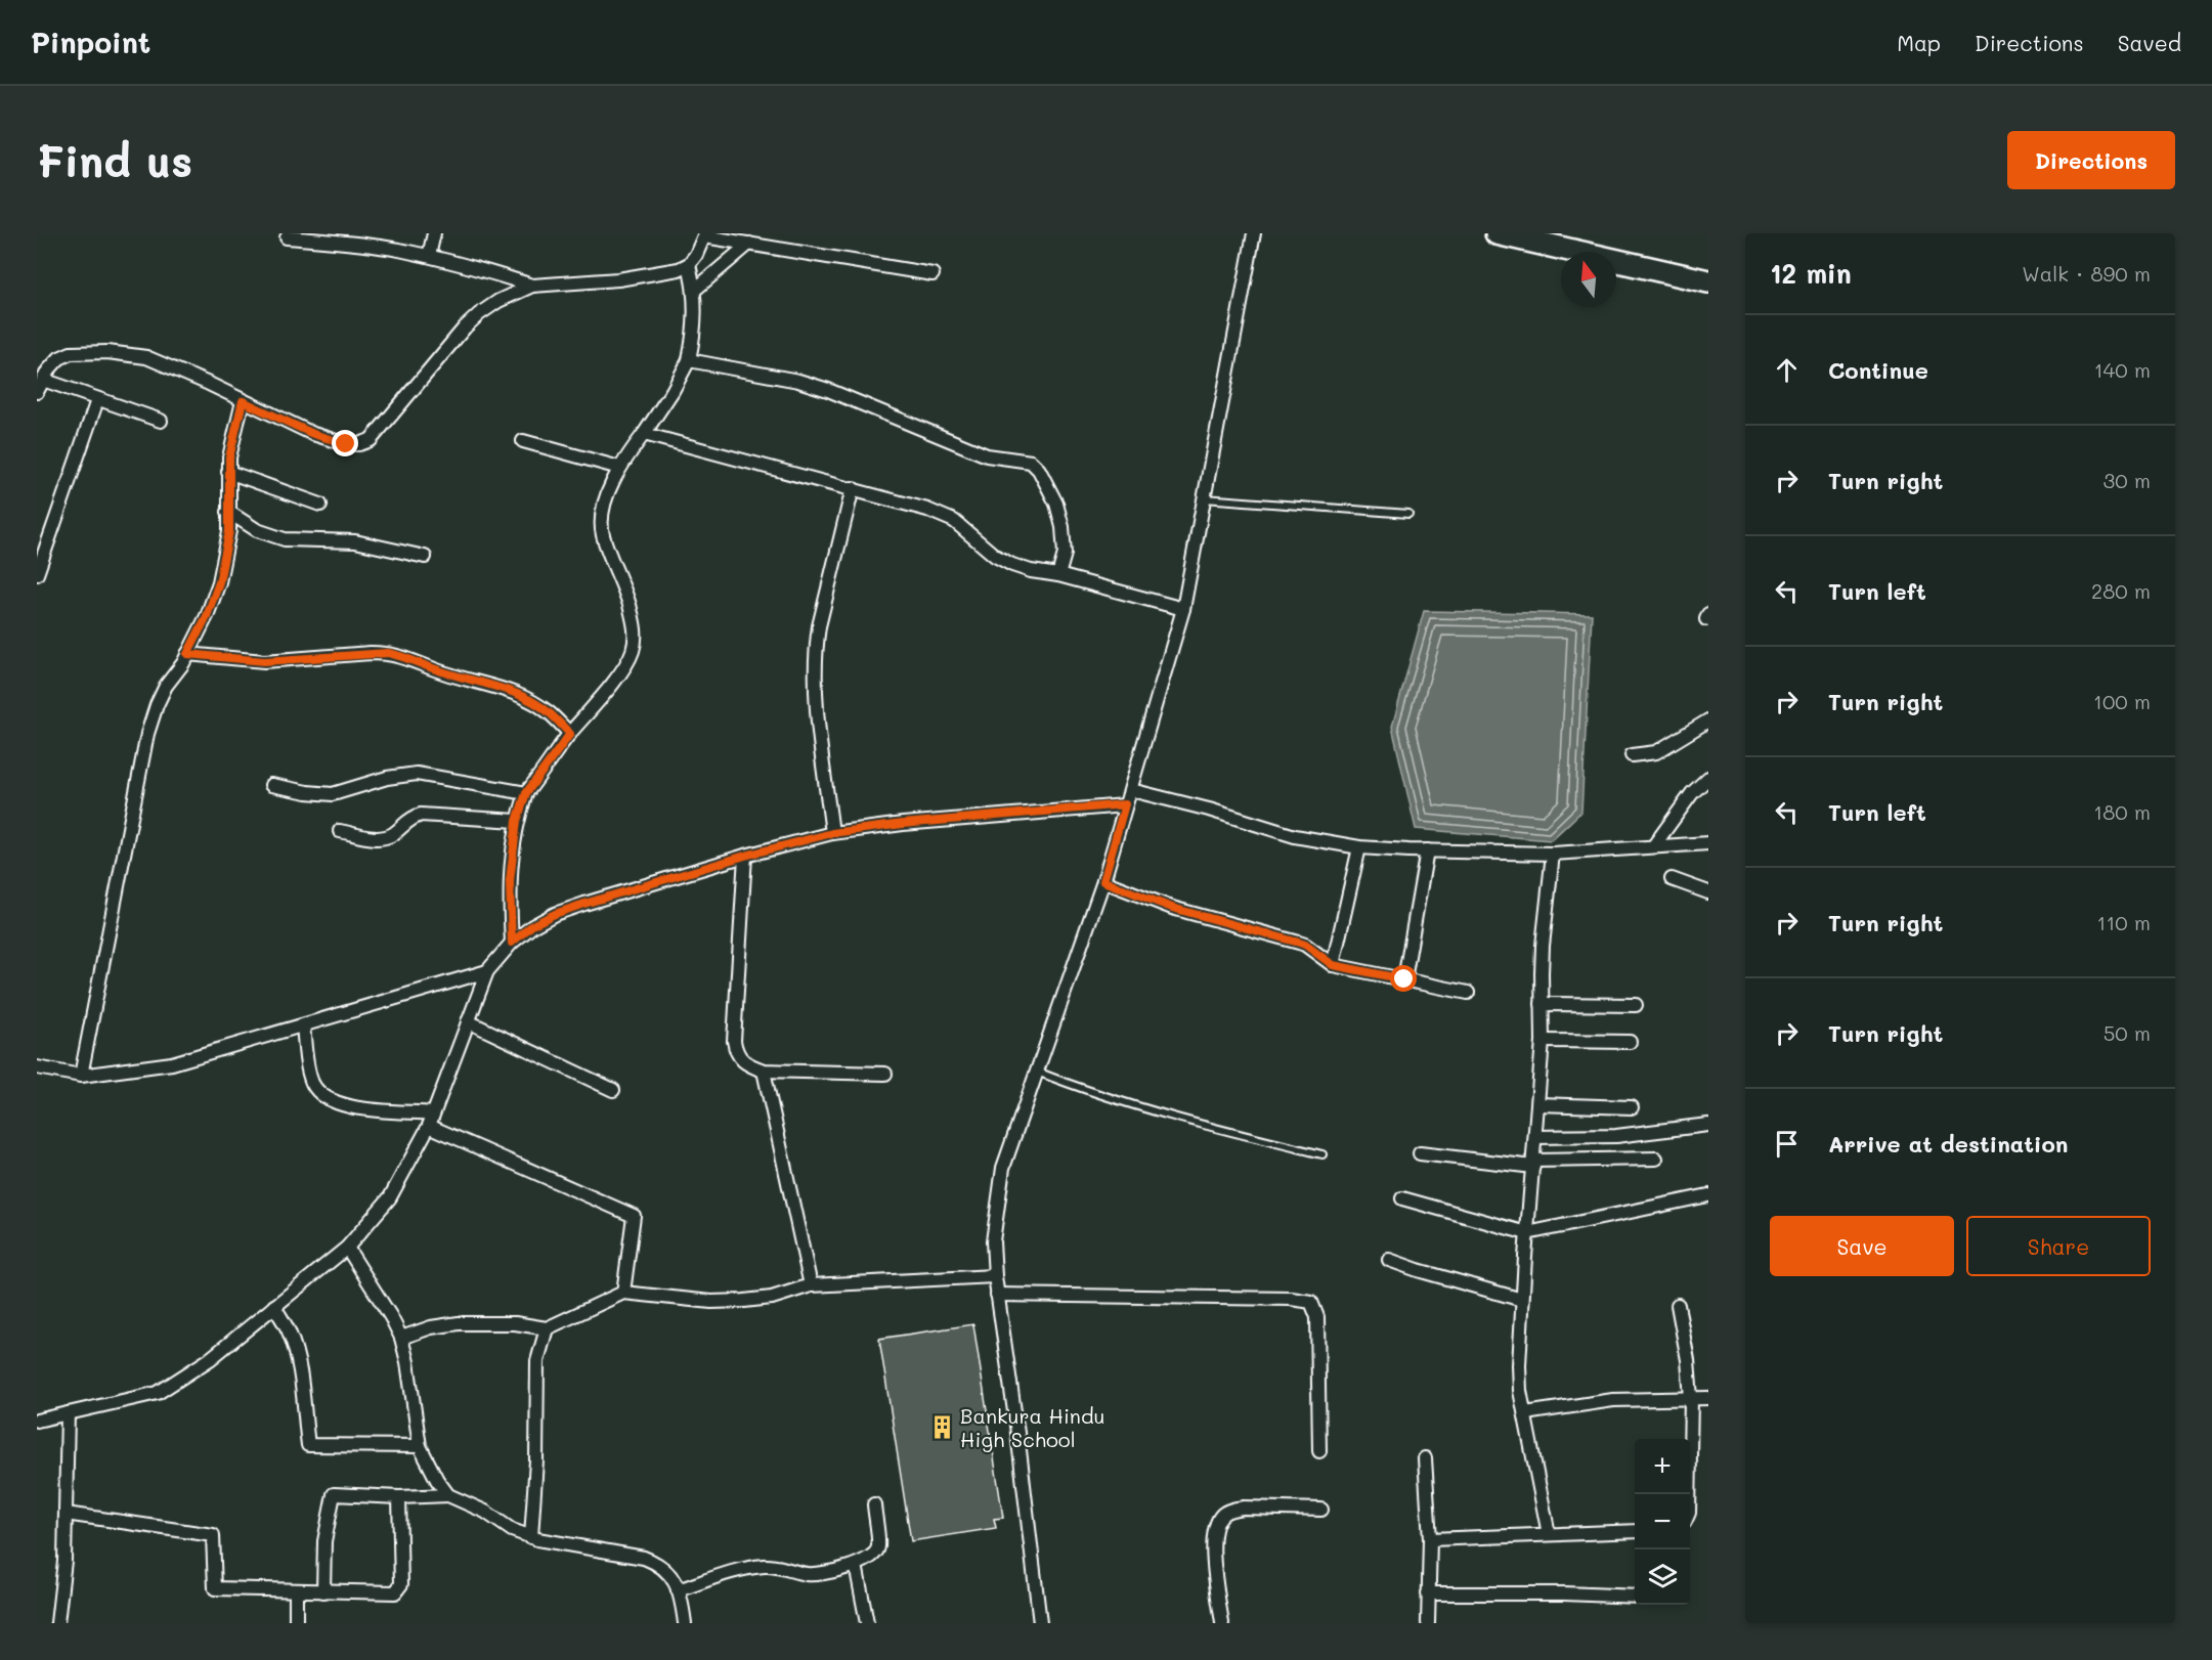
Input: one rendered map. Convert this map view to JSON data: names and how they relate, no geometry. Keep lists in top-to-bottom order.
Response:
{
  "places": {
    "building": ["Bankura Hindu High School"]
  },
  "north": "top",
  "page": {
    "header": "Pinpoint",
    "nav": ["Map", "Directions", "Saved"],
    "buttons": [
      "Directions",
      ["Save", "Share"]
    ],
    "title": "Find us",
    "heading": ["12 min", "Walk · 890 m"],
    "list": [
      ["Continue", "140 m"],
      ["Turn right", "30 m"],
      ["Turn left", "280 m"],
      ["Turn right", "100 m"],
      ["Turn left", "180 m"],
      ["Turn right", "110 m"],
      ["Turn right", "50 m"],
      "Arrive at destination"
    ],
    "map_buttons": ["+", "−"]
  }
}
